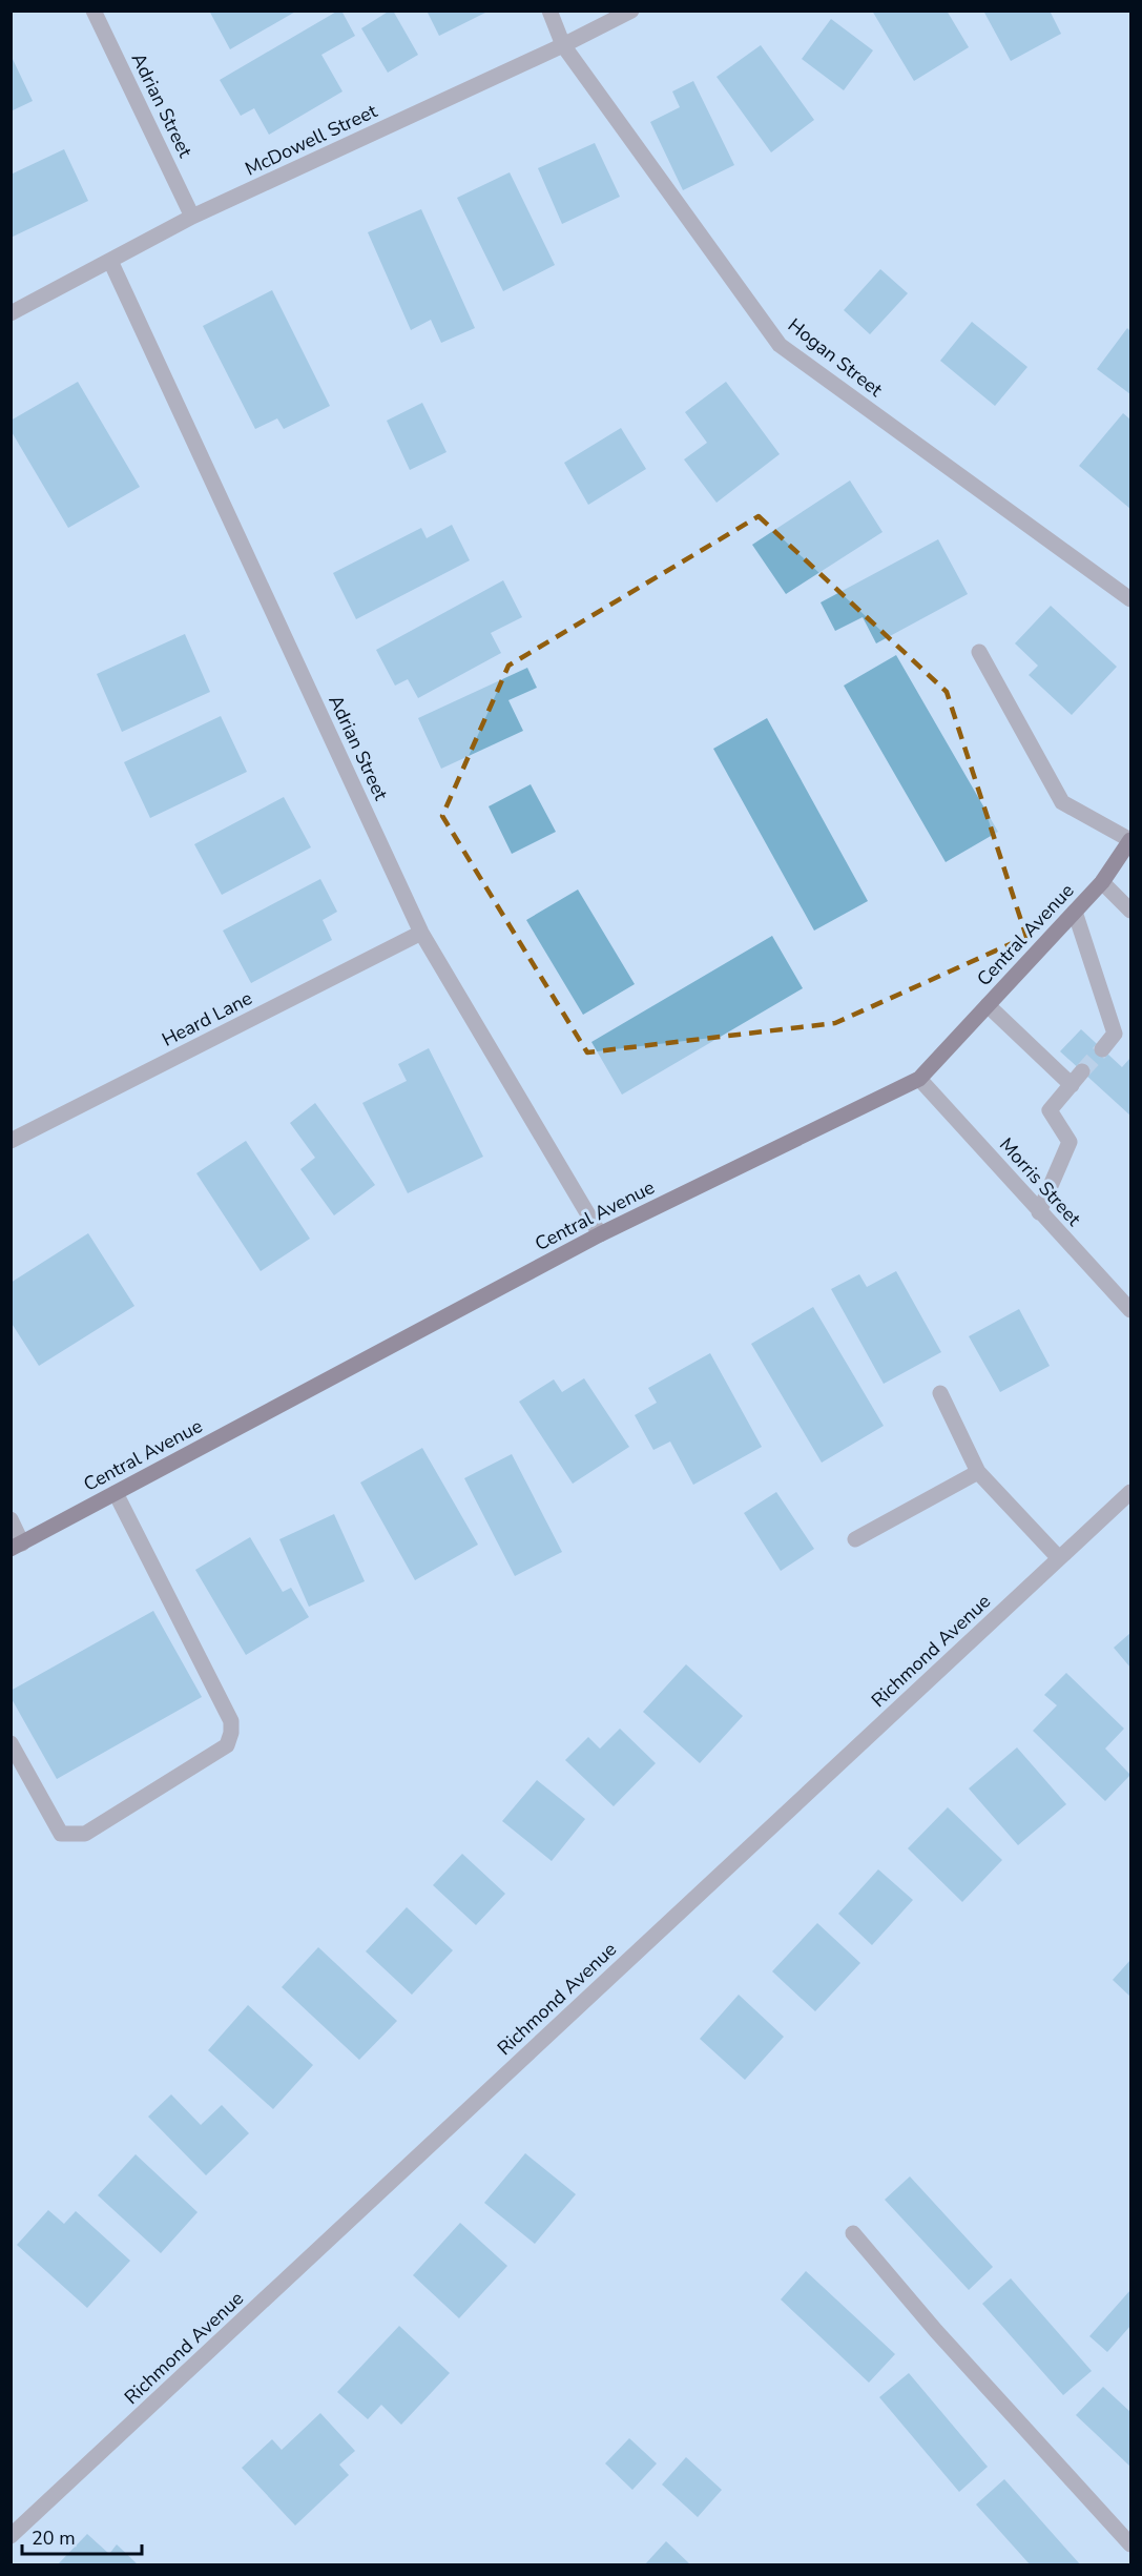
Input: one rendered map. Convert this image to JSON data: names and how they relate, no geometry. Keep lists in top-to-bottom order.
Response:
{
  "streets": {
    "main road": ["Central Avenue"],
    "street": [
      "Adrian Street",
      "McDowell Street",
      "Hogan Street",
      "Heard Lane",
      "Morris Street",
      "Richmond Avenue"
    ]
  },
  "crossings": [
    ["Adrian Street", "McDowell Street"],
    ["Adrian Street", "Central Avenue"],
    ["Adrian Street", "Heard Lane"],
    ["McDowell Street", "Hogan Street"],
    ["Central Avenue", "Morris Street"]
  ],
  "scale_bar": "20 m"
}
